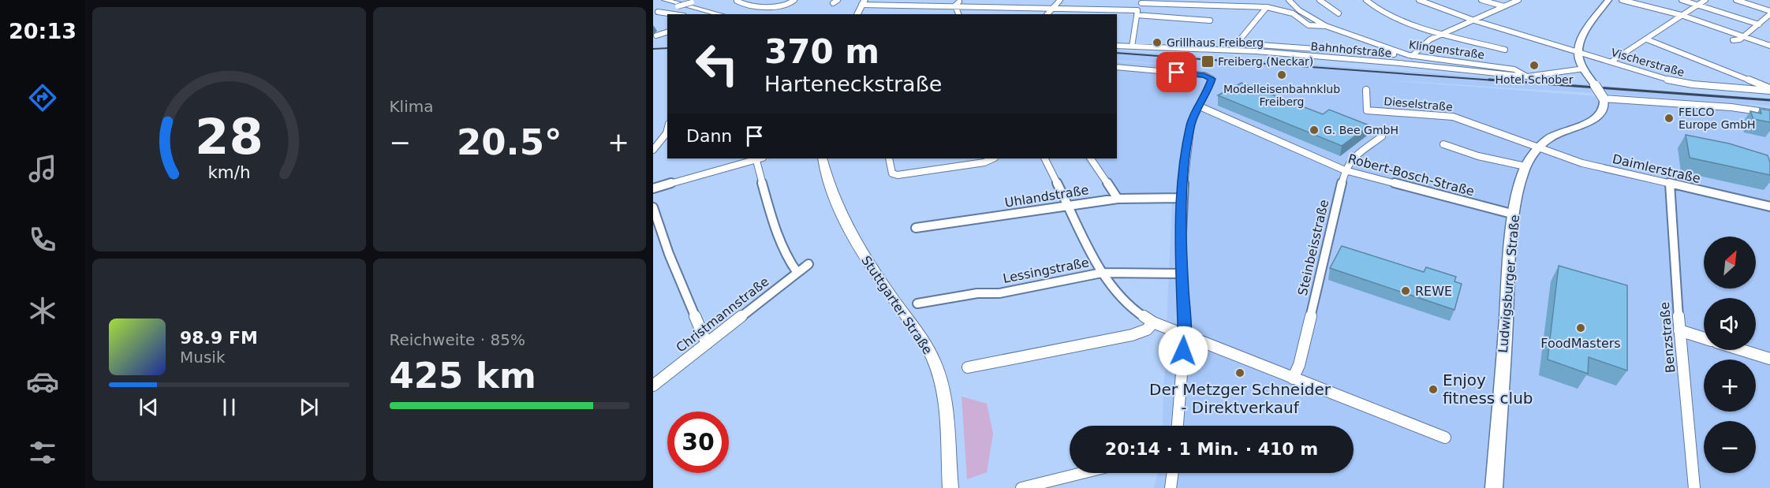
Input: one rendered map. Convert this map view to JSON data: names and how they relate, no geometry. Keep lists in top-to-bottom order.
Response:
{
  "streets": {
    "main road": ["Ludwigsburger Straße"],
    "street": [
      "Bahnhofstraße",
      "Klingenstraße",
      "Vischerstraße",
      "Dieselstraße",
      "Daimlerstraße",
      "Robert-Bosch-Straße",
      "Uhlandstraße",
      "Steinbeisstraße",
      "Lessingstraße",
      "Stuttgarter Straße",
      "Christmannstraße",
      "Benzstraße"
    ]
  },
  "crossings": [
    ["Bahnhofstraße", "Klingenstraße"],
    ["Dieselstraße", "Daimlerstraße"],
    ["Dieselstraße", "Ludwigsburger Straße"],
    ["Daimlerstraße", "Ludwigsburger Straße"],
    ["Daimlerstraße", "Benzstraße"],
    ["Robert-Bosch-Straße", "Steinbeisstraße"],
    ["Robert-Bosch-Straße", "Ludwigsburger Straße"]
  ],
  "places": {
    "other": [
      "Grillhaus Freiberg",
      "Hotel Schober",
      "Modelleisenbahnklub Freiberg",
      "FELCO Europe GmbH",
      "G. Bee GmbH",
      "REWE",
      "FoodMasters",
      "Der Metzger Schneider - Direktverkauf",
      "Enjoy fitness club"
    ],
    "transit": ["Freiberg (Neckar)"]
  },
  "north": "top right",
  "page": {
    "tabs": "20:13",
    "tile": [
      "Klima",
      ["Reichweite · 85%", "425 km"]
    ],
    "turn": ["370 m", "Harteneckstraße"],
    "then": "Dann",
    "heat": ["−", "20.5°", "+"],
    "map_buttons": ["+", "−"],
    "song": ["98.9 FM", "Musik"],
    "limit": "30",
    "trip": "20:14 · 1 Min. · 410 m",
    "gauge": ["28", "km/h"]
  }
}
